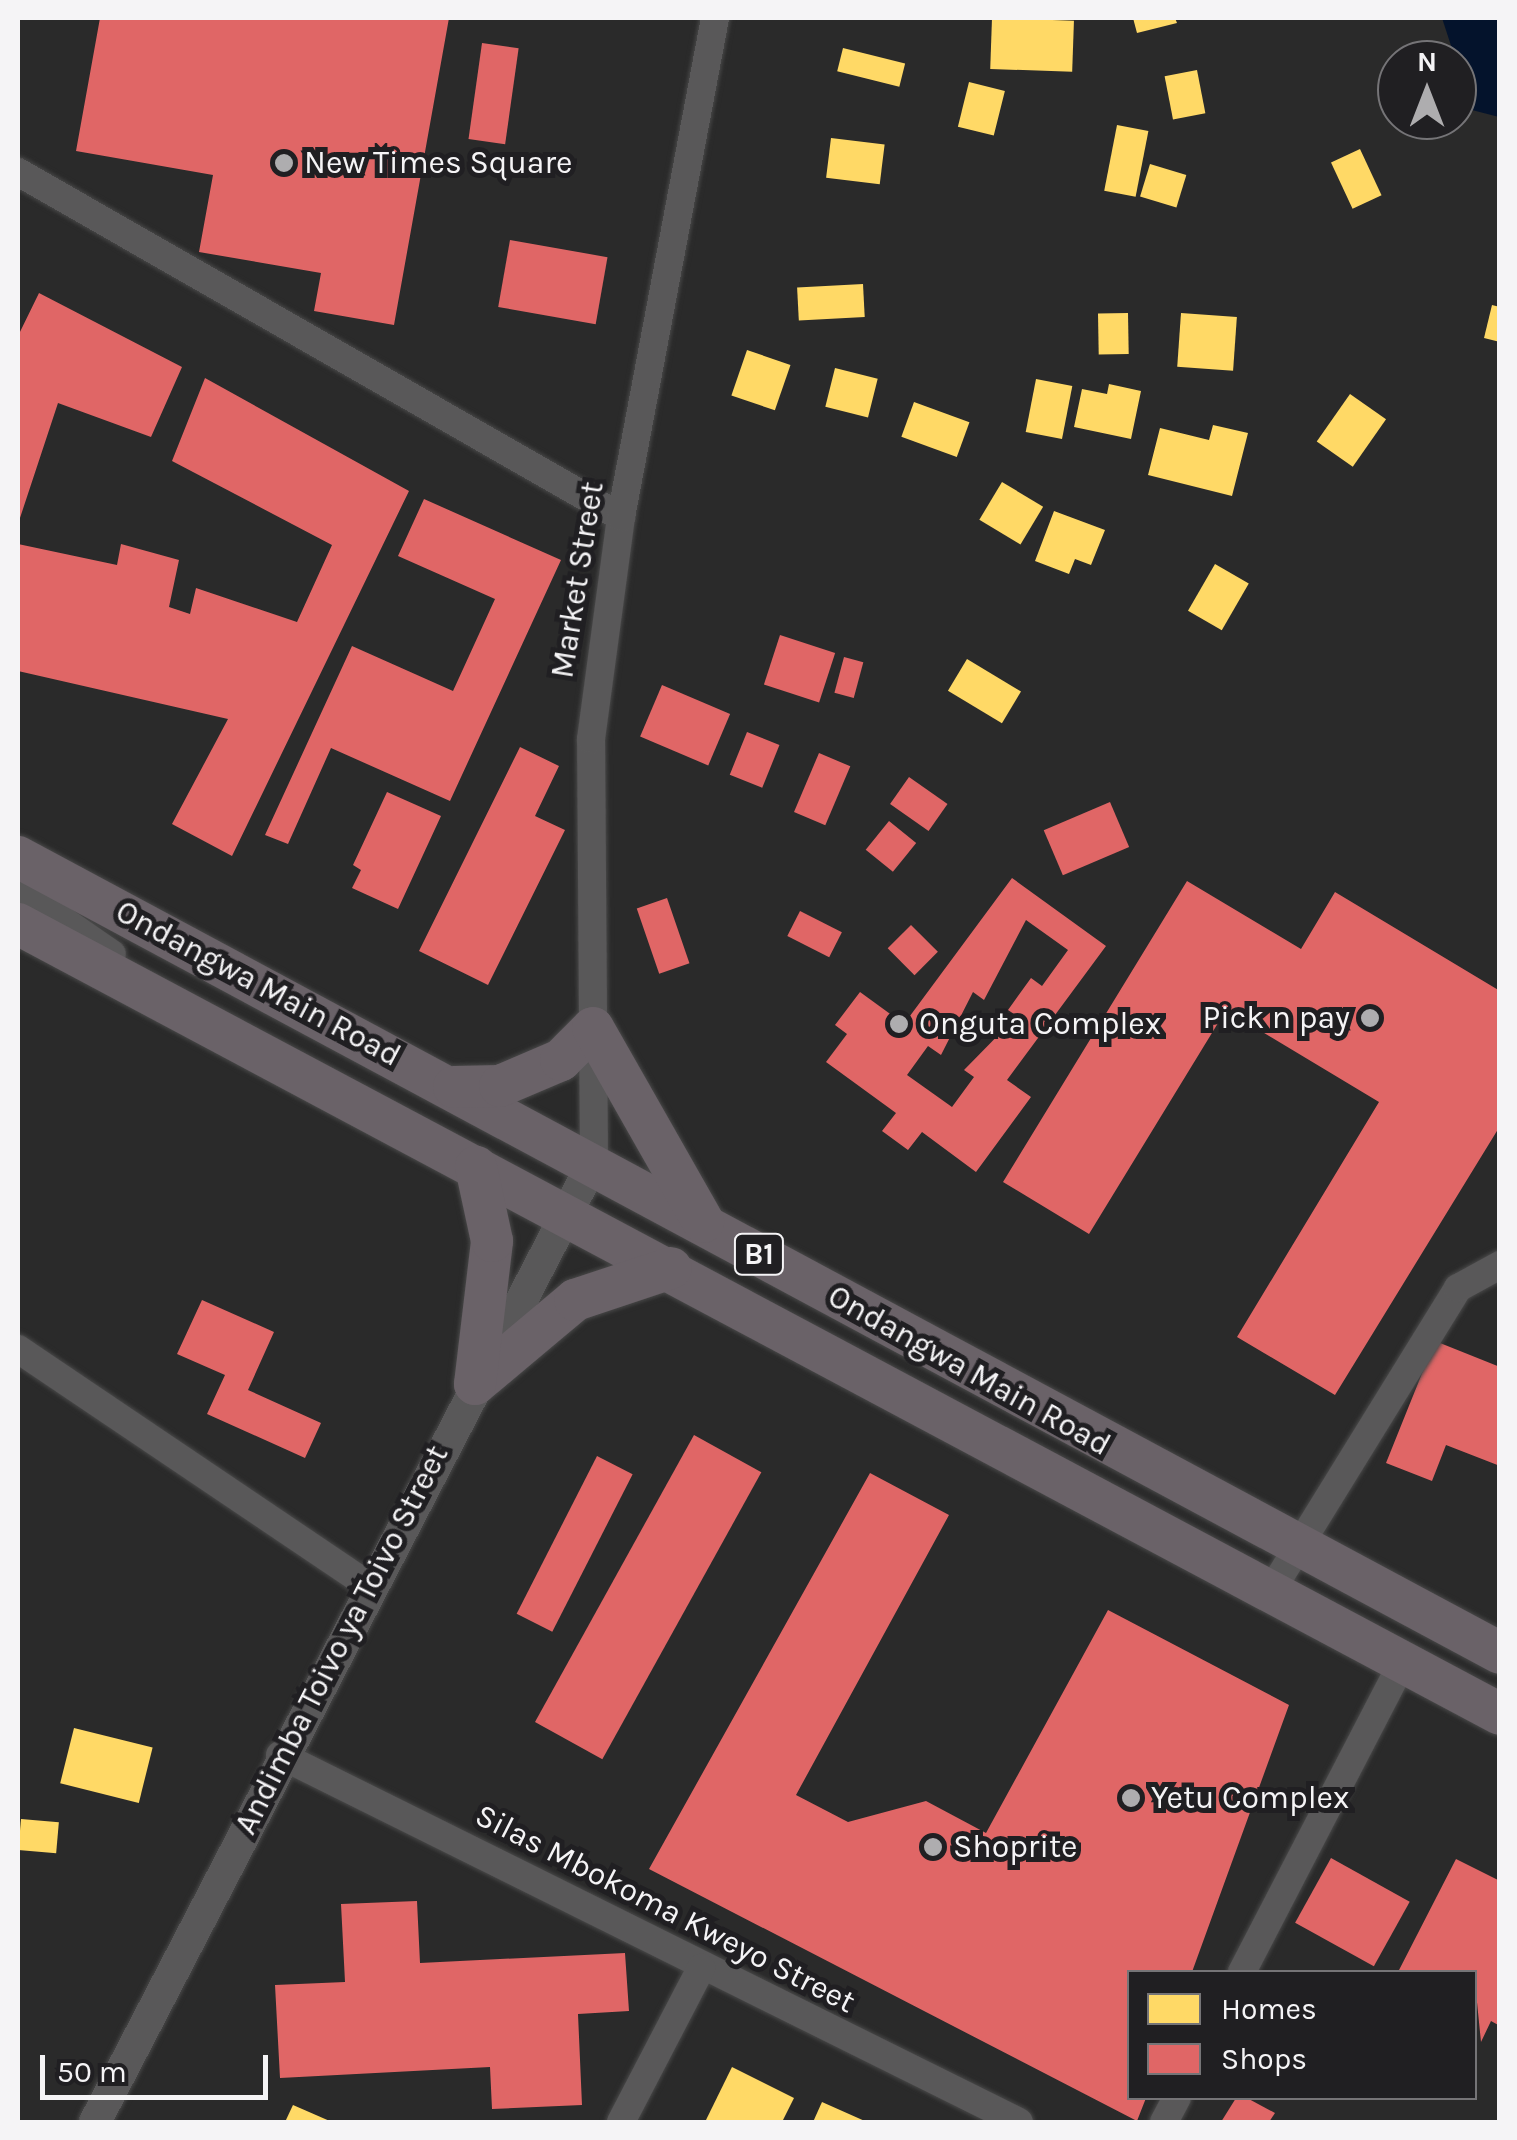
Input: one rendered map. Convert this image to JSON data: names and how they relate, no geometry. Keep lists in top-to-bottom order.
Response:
{
  "streets": {
    "main road": ["Ondangwa Main Road", "B1"],
    "street": ["Market Street", "Andimba Toivo ya Toivo Street", "Silas Mbokoma Kweyo Street"]
  },
  "crossings": [
    ["Market Street", "Ondangwa Main Road"],
    ["Market Street", "Andimba Toivo ya Toivo Street"],
    ["Ondangwa Main Road", "Andimba Toivo ya Toivo Street"],
    ["Andimba Toivo ya Toivo Street", "Silas Mbokoma Kweyo Street"]
  ],
  "places": [
    "New Times Square",
    "Pick n pay",
    "Onguta Complex",
    "Yetu Complex",
    "Shoprite"
  ],
  "legend": ["Homes", "Shops"],
  "scale_bar": "50 m",
  "north": "top"
}
